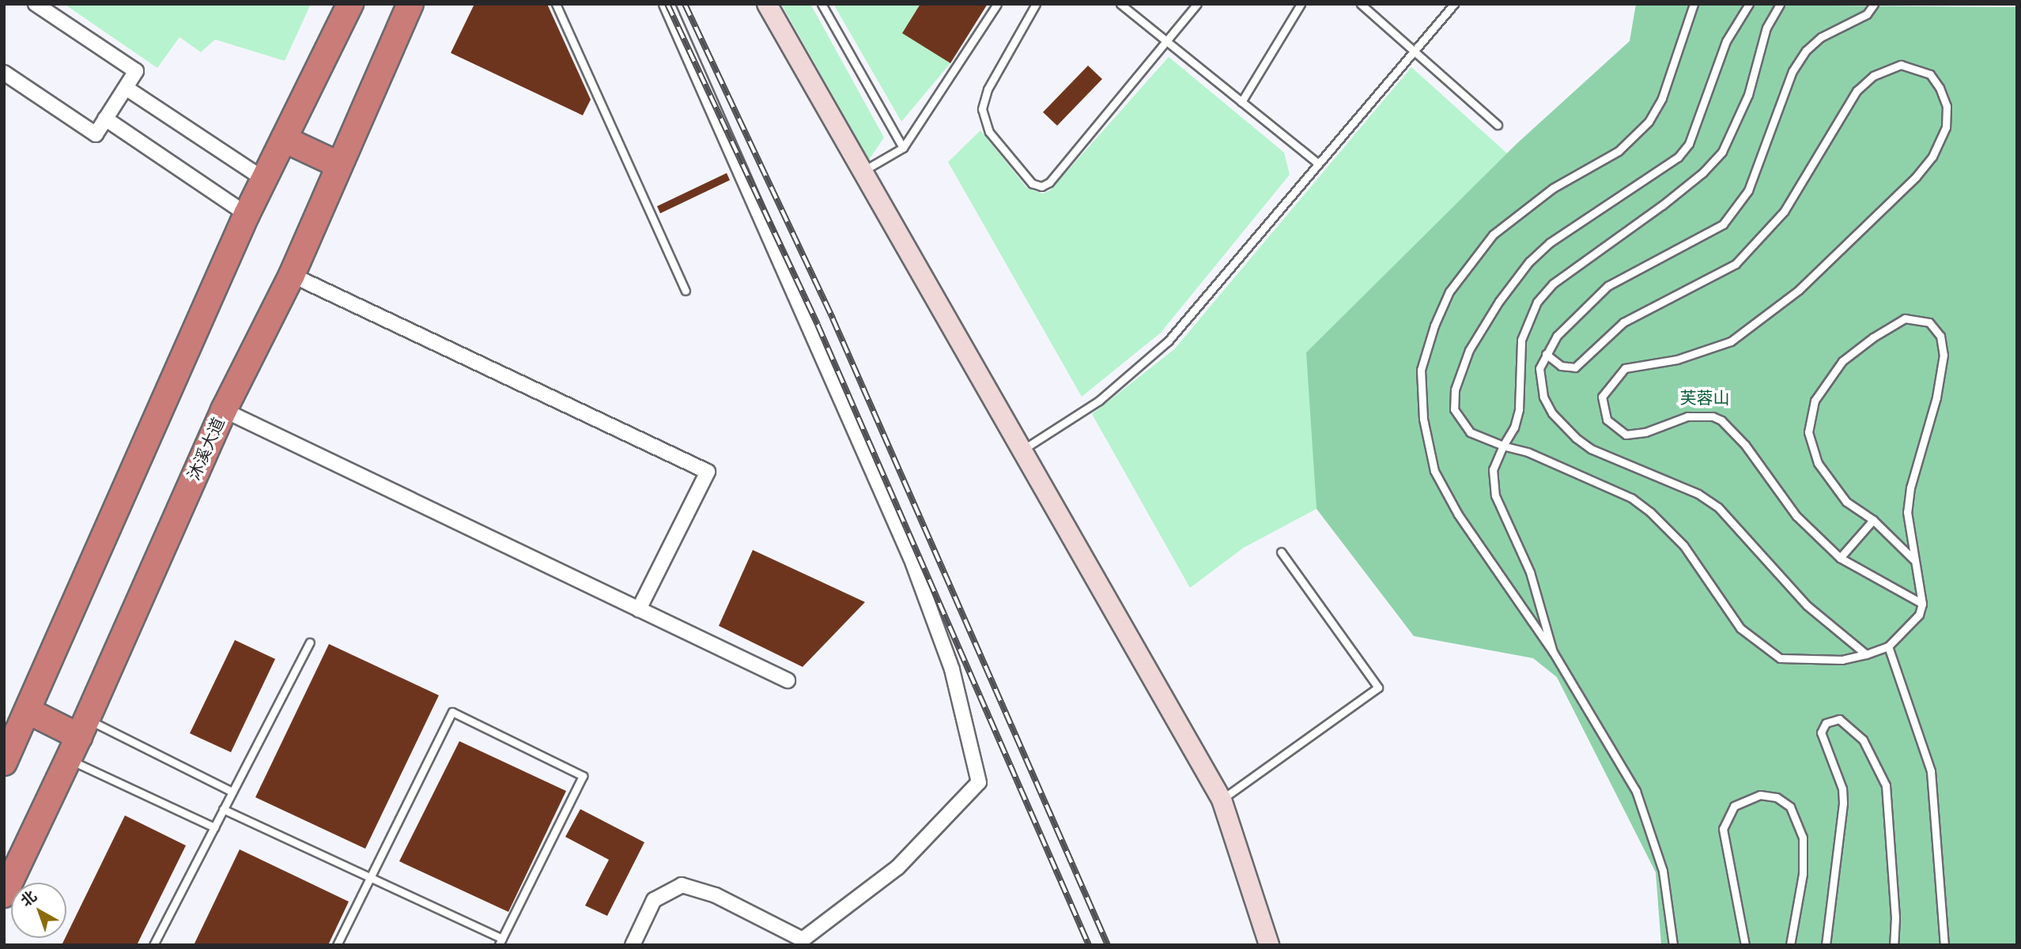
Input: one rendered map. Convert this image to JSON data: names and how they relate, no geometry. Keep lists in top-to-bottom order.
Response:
{
  "streets": {
    "highway": ["沐溪大道"]
  },
  "parks": ["芙蓉山"],
  "north": "top left"
}
